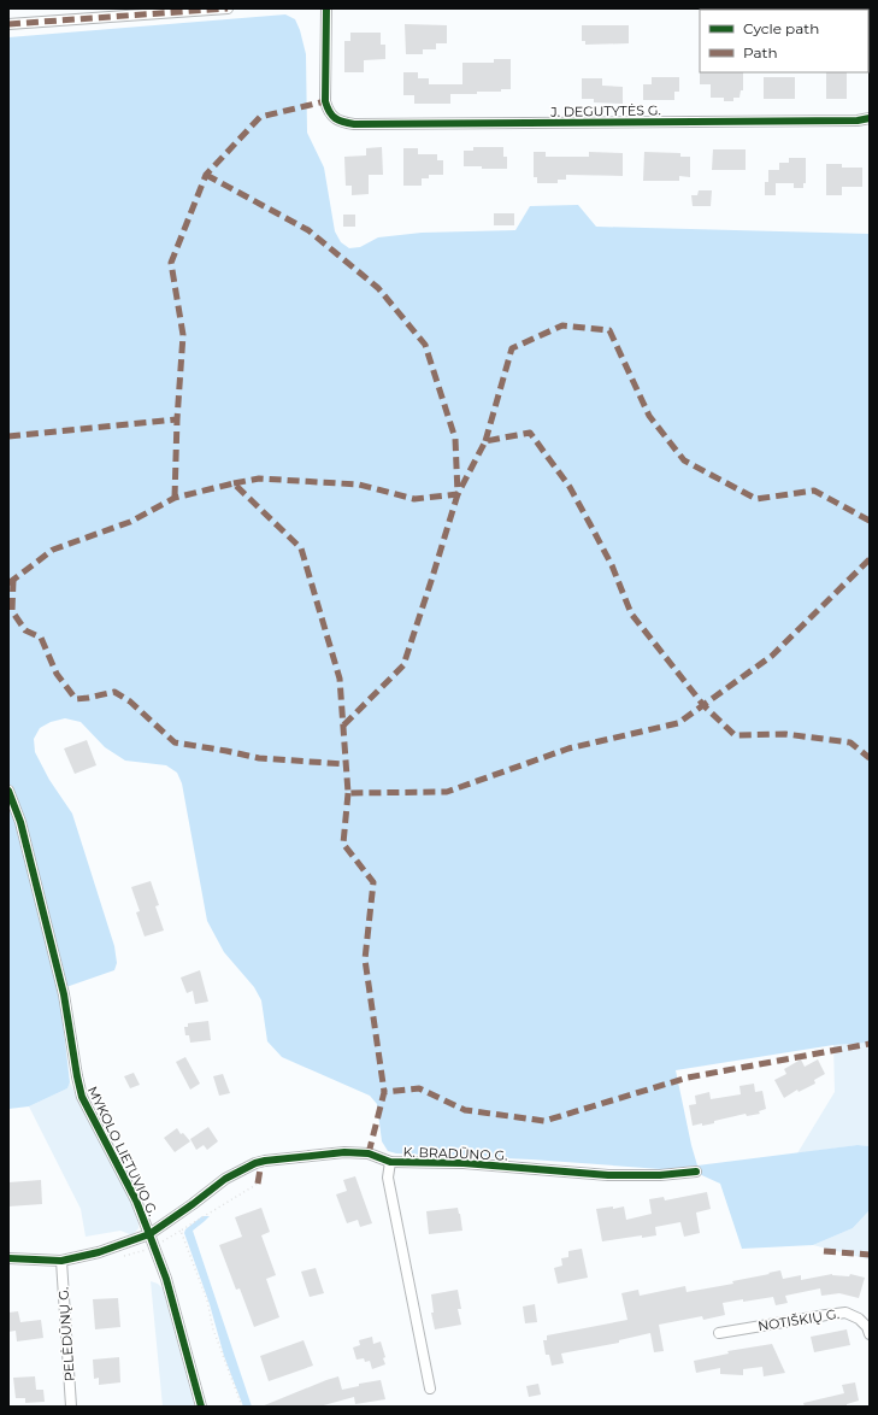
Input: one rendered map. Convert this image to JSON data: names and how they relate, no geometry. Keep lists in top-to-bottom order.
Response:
{
  "streets": {
    "street": [
      "J. DEGUTYTĖS G.",
      "MYKOLO LIETUVIO G.",
      "K. BRADŪNO G.",
      "NOTIŠKIŲ G.",
      "PELĖDŪNŲ G."
    ]
  },
  "crossings": [
    ["MYKOLO LIETUVIO G.", "K. BRADŪNO G."],
    ["K. BRADŪNO G.", "PELĖDŪNŲ G."]
  ],
  "legend": ["Cycle path", "Path"]
}
